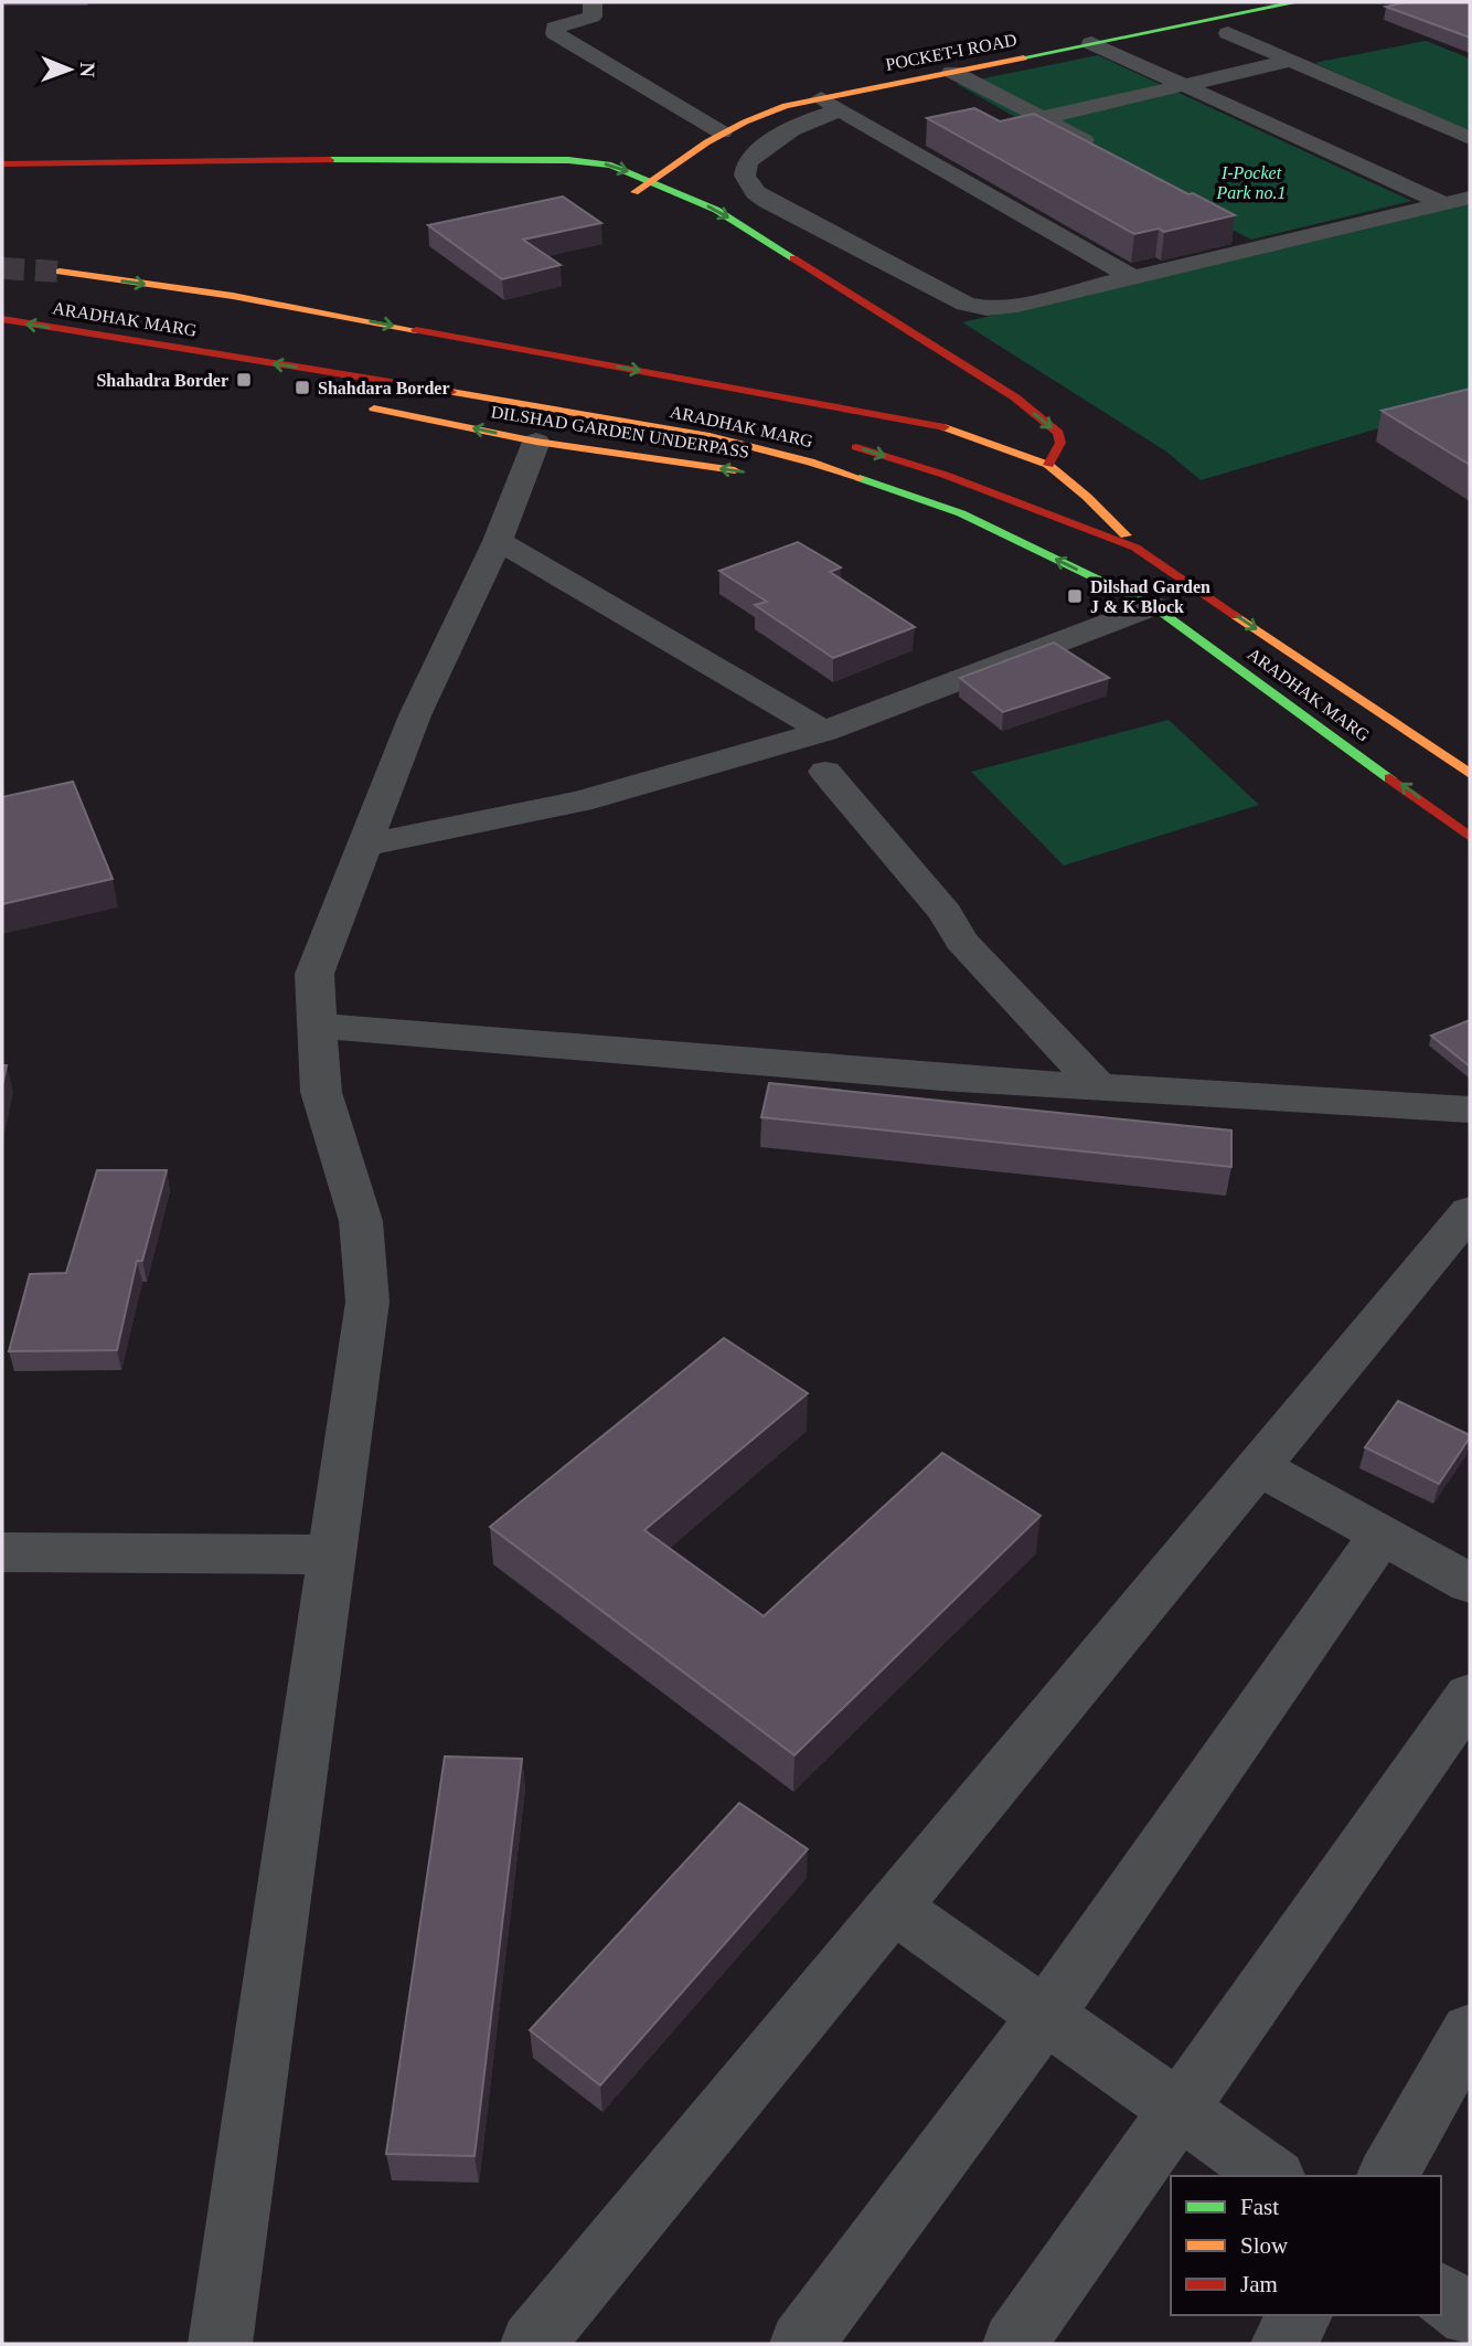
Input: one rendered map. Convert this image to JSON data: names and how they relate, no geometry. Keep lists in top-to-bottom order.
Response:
{
  "streets": {
    "main road": ["POCKET-I ROAD", "ARADHAK MARG", "DILSHAD GARDEN UNDERPASS"]
  },
  "parks": ["I-Pocket Park no.1"],
  "places": {
    "transit": ["Shahadra Border", "Shahdara Border", "Dilshad Garden J & K Block"]
  },
  "legend": ["Fast", "Slow", "Jam"],
  "north": "right"
}
